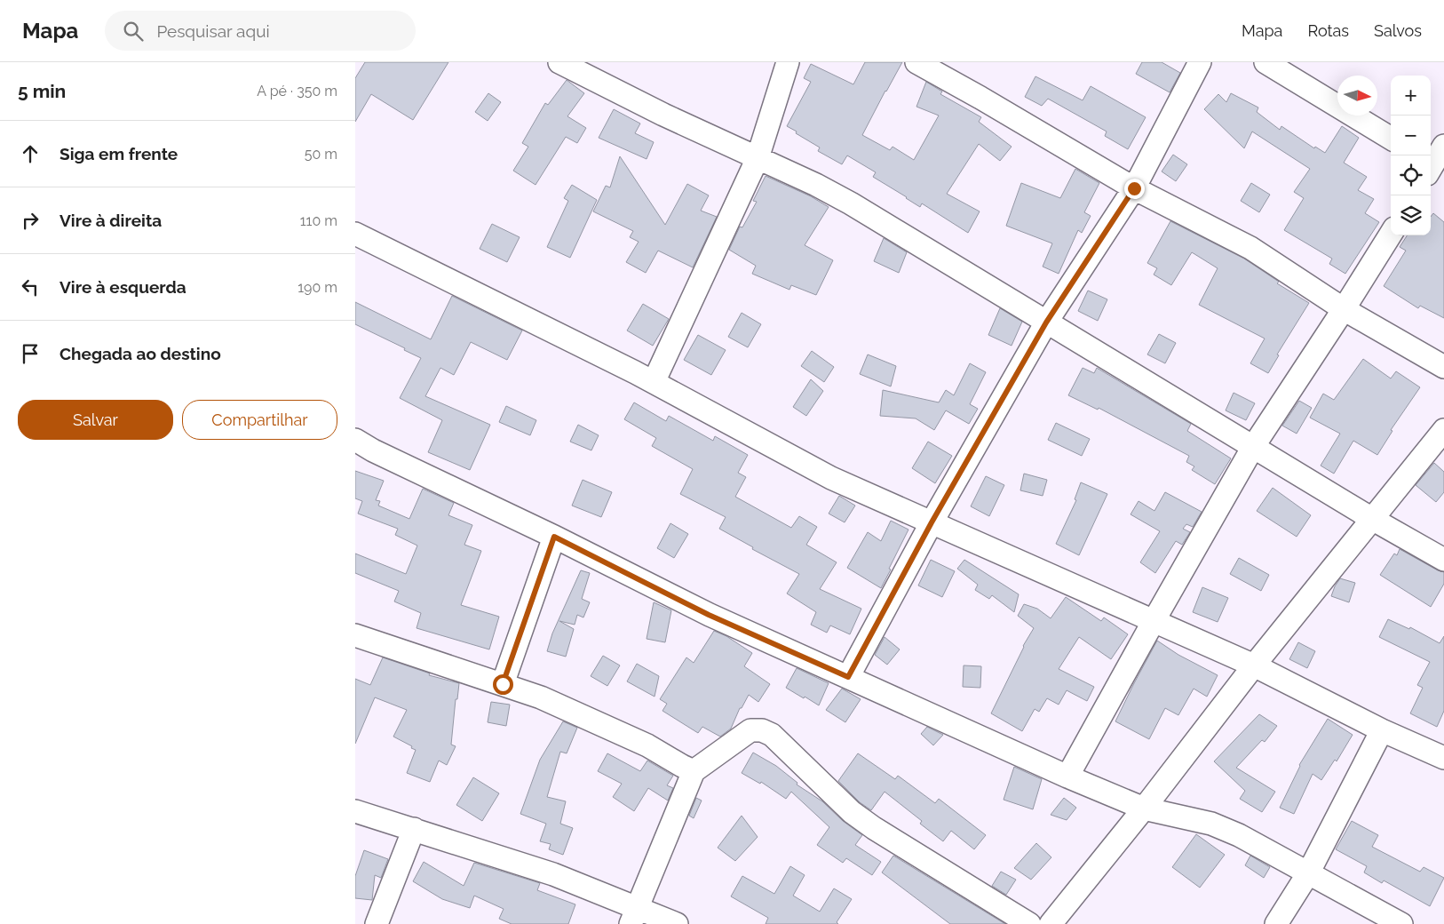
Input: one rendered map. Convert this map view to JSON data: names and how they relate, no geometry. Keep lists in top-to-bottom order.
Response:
{
  "north": "right",
  "page": {
    "header": "Mapa",
    "search": "Pesquisar aqui",
    "nav": ["Mapa", "Rotas", "Salvos"],
    "heading": ["5 min", "A pé · 350 m"],
    "map_buttons": ["+", "−"],
    "list": [
      ["Siga em frente", "50 m"],
      ["Vire à direita", "110 m"],
      ["Vire à esquerda", "190 m"],
      "Chegada ao destino"
    ],
    "buttons": ["Salvar", "Compartilhar"]
  }
}
